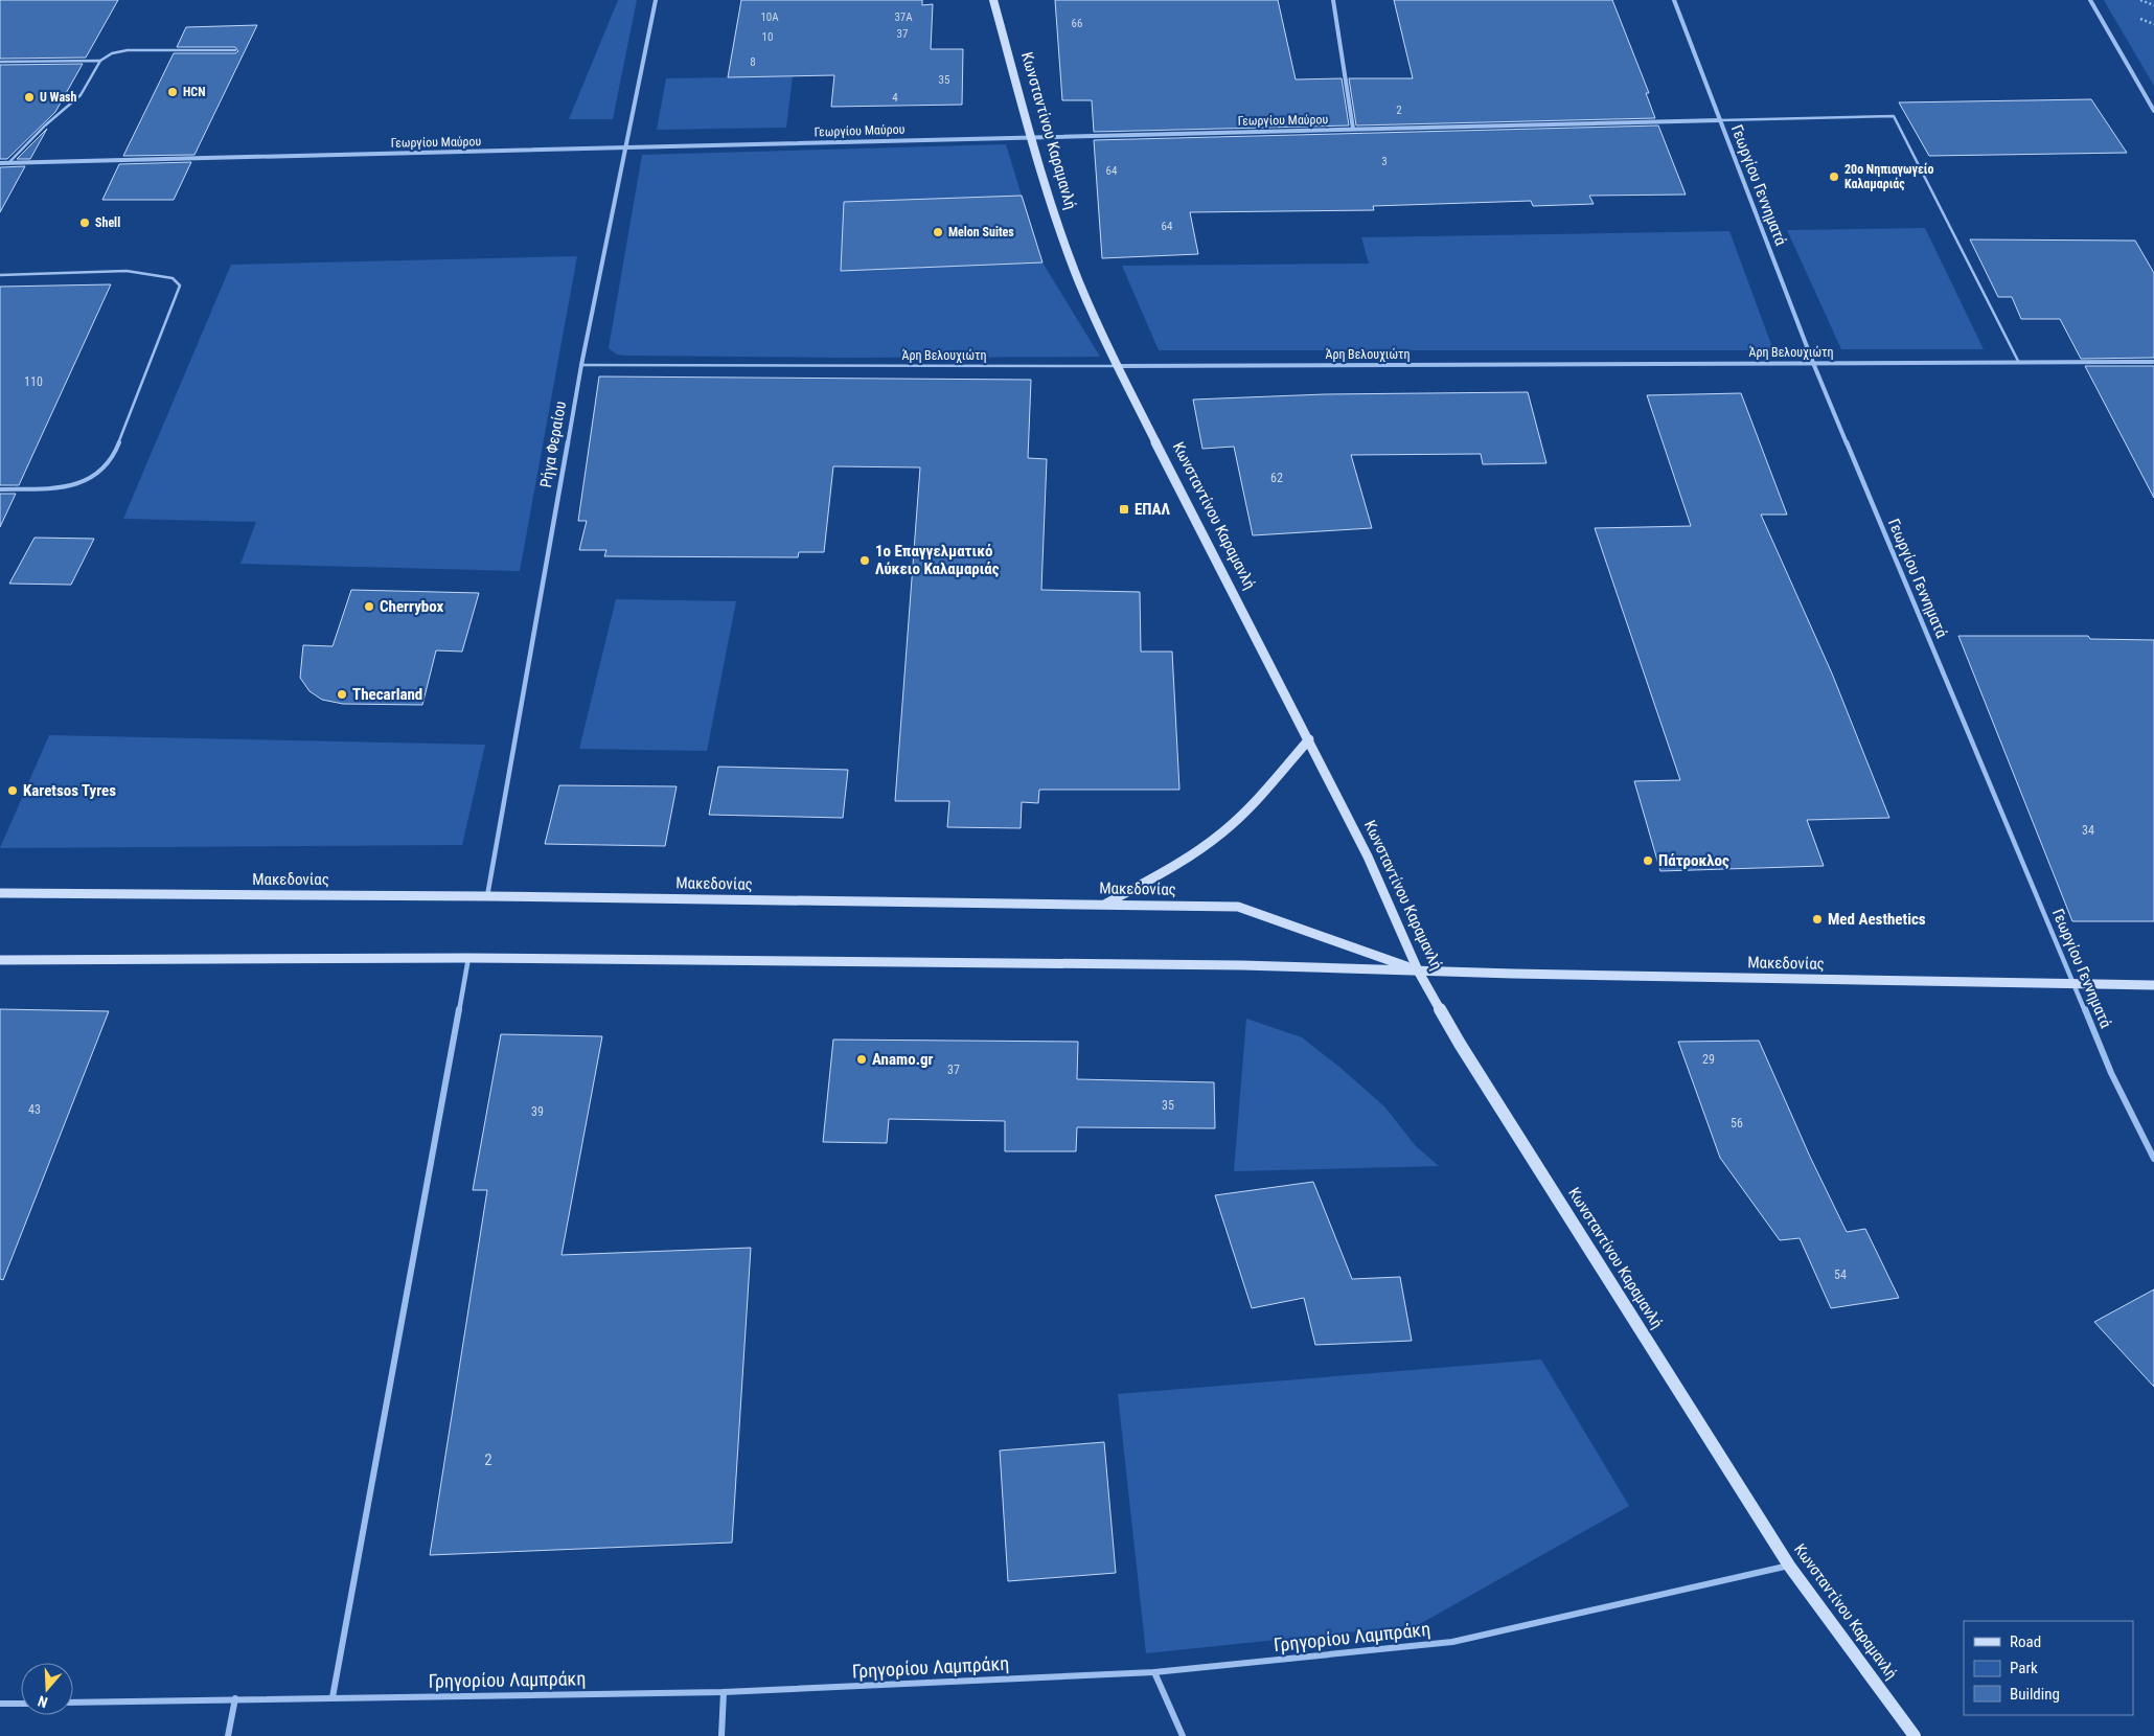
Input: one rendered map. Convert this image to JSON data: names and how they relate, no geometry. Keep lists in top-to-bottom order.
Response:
{
  "streets": {
    "main road": ["Κωνσταντίνου Καραμανλή", "Μακεδονίας"],
    "street": [
      "Γεωργίου Μαύρου",
      "Γεωργίου Γεννηματά",
      "Άρη Βελουχιώτη",
      "Ρήγα Φεραίου",
      "Γρηγορίου Λαμπράκη"
    ]
  },
  "crossings": [
    ["Γεωργίου Μαύρου", "Κωνσταντίνου Καραμανλή"],
    ["Γεωργίου Μαύρου", "Γεωργίου Γεννηματά"],
    ["Γεωργίου Μαύρου", "Ρήγα Φεραίου"],
    ["Κωνσταντίνου Καραμανλή", "Άρη Βελουχιώτη"],
    ["Κωνσταντίνου Καραμανλή", "Μακεδονίας"],
    ["Κωνσταντίνου Καραμανλή", "Γρηγορίου Λαμπράκη"],
    ["Γεωργίου Γεννηματά", "Άρη Βελουχιώτη"],
    ["Γεωργίου Γεννηματά", "Μακεδονίας"],
    ["Άρη Βελουχιώτη", "Ρήγα Φεραίου"],
    ["Ρήγα Φεραίου", "Μακεδονίας"]
  ],
  "places": {
    "other": [
      "HCN",
      "U Wash",
      "20ο Νηπιαγωγείο Καλαμαριάς",
      "Shell",
      "Melon Suites",
      "1ο Επαγγελματικό Λύκειο Καλαμαριάς",
      "Cherrybox",
      "Thecarland",
      "Karetsos Tyres",
      "Πάτροκλος",
      "Med Aesthetics",
      "Anamo.gr"
    ],
    "transit": ["ΕΠΑΛ"]
  },
  "house_numbers": [
    "10Α",
    "37Α",
    "66",
    "37",
    "10",
    "8",
    "35",
    "4",
    "2",
    "3",
    "64",
    "64",
    "110",
    "62",
    "34",
    "29",
    "37",
    "35",
    "43",
    "39",
    "56",
    "54",
    "2"
  ],
  "legend": ["Road", "Park", "Building"],
  "north": "bottom"
}
